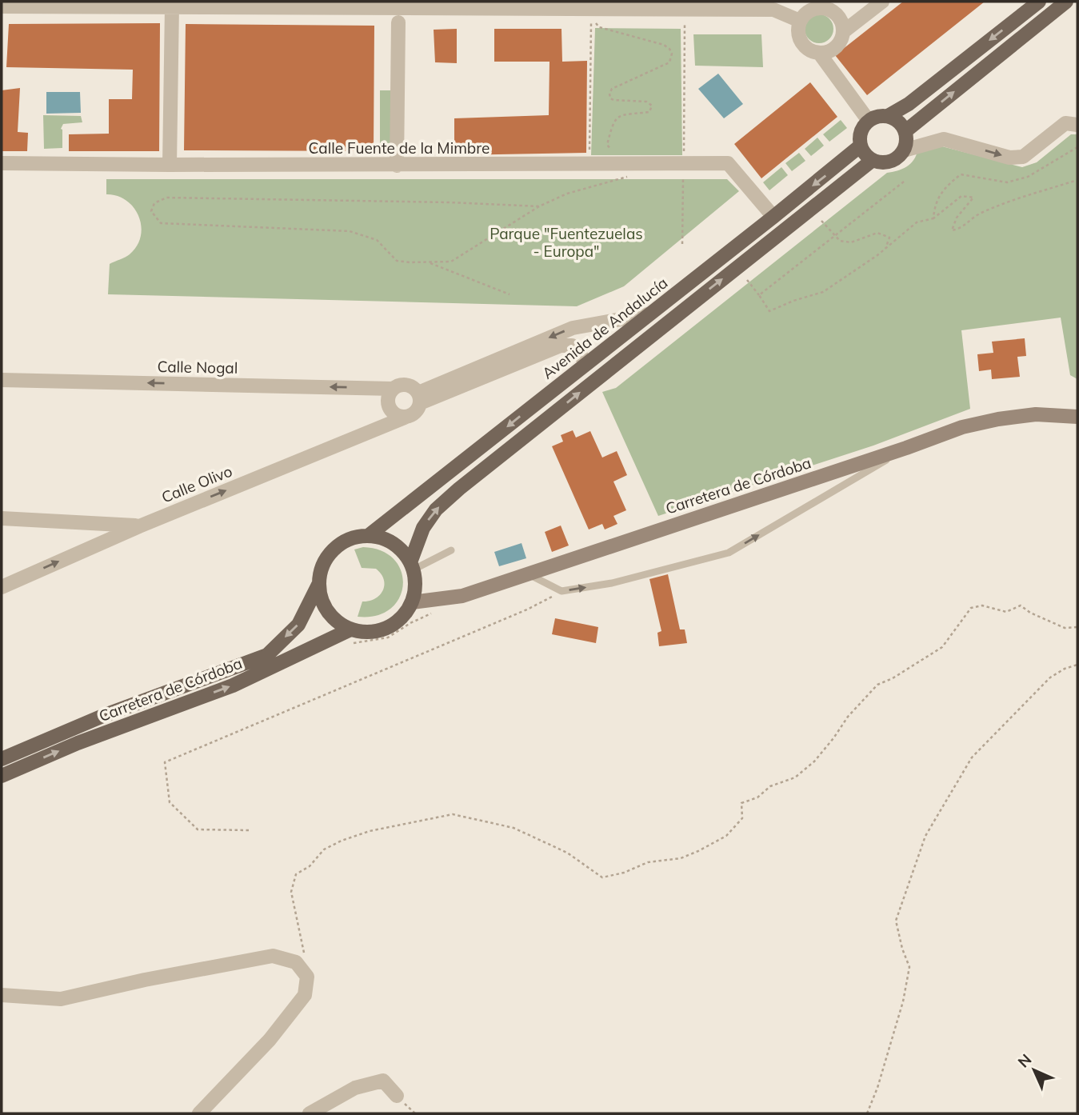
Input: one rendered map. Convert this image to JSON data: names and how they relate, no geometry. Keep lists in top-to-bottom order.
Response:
{
  "streets": {
    "main road": ["Avenida de Andalucía", "Carretera de Córdoba"],
    "street": ["Calle Fuente de la Mimbre", "Calle Nogal", "Calle Olivo"]
  },
  "crossings": [
    ["Calle Fuente de la Mimbre", "Avenida de Andalucía"],
    ["Avenida de Andalucía", "Carretera de Córdoba"],
    ["Calle Nogal", "Calle Olivo"]
  ],
  "one_way": ["Calle Nogal"],
  "parks": ["Parque \"Fuentezuelas - Europa\""],
  "north": "top left"
}
